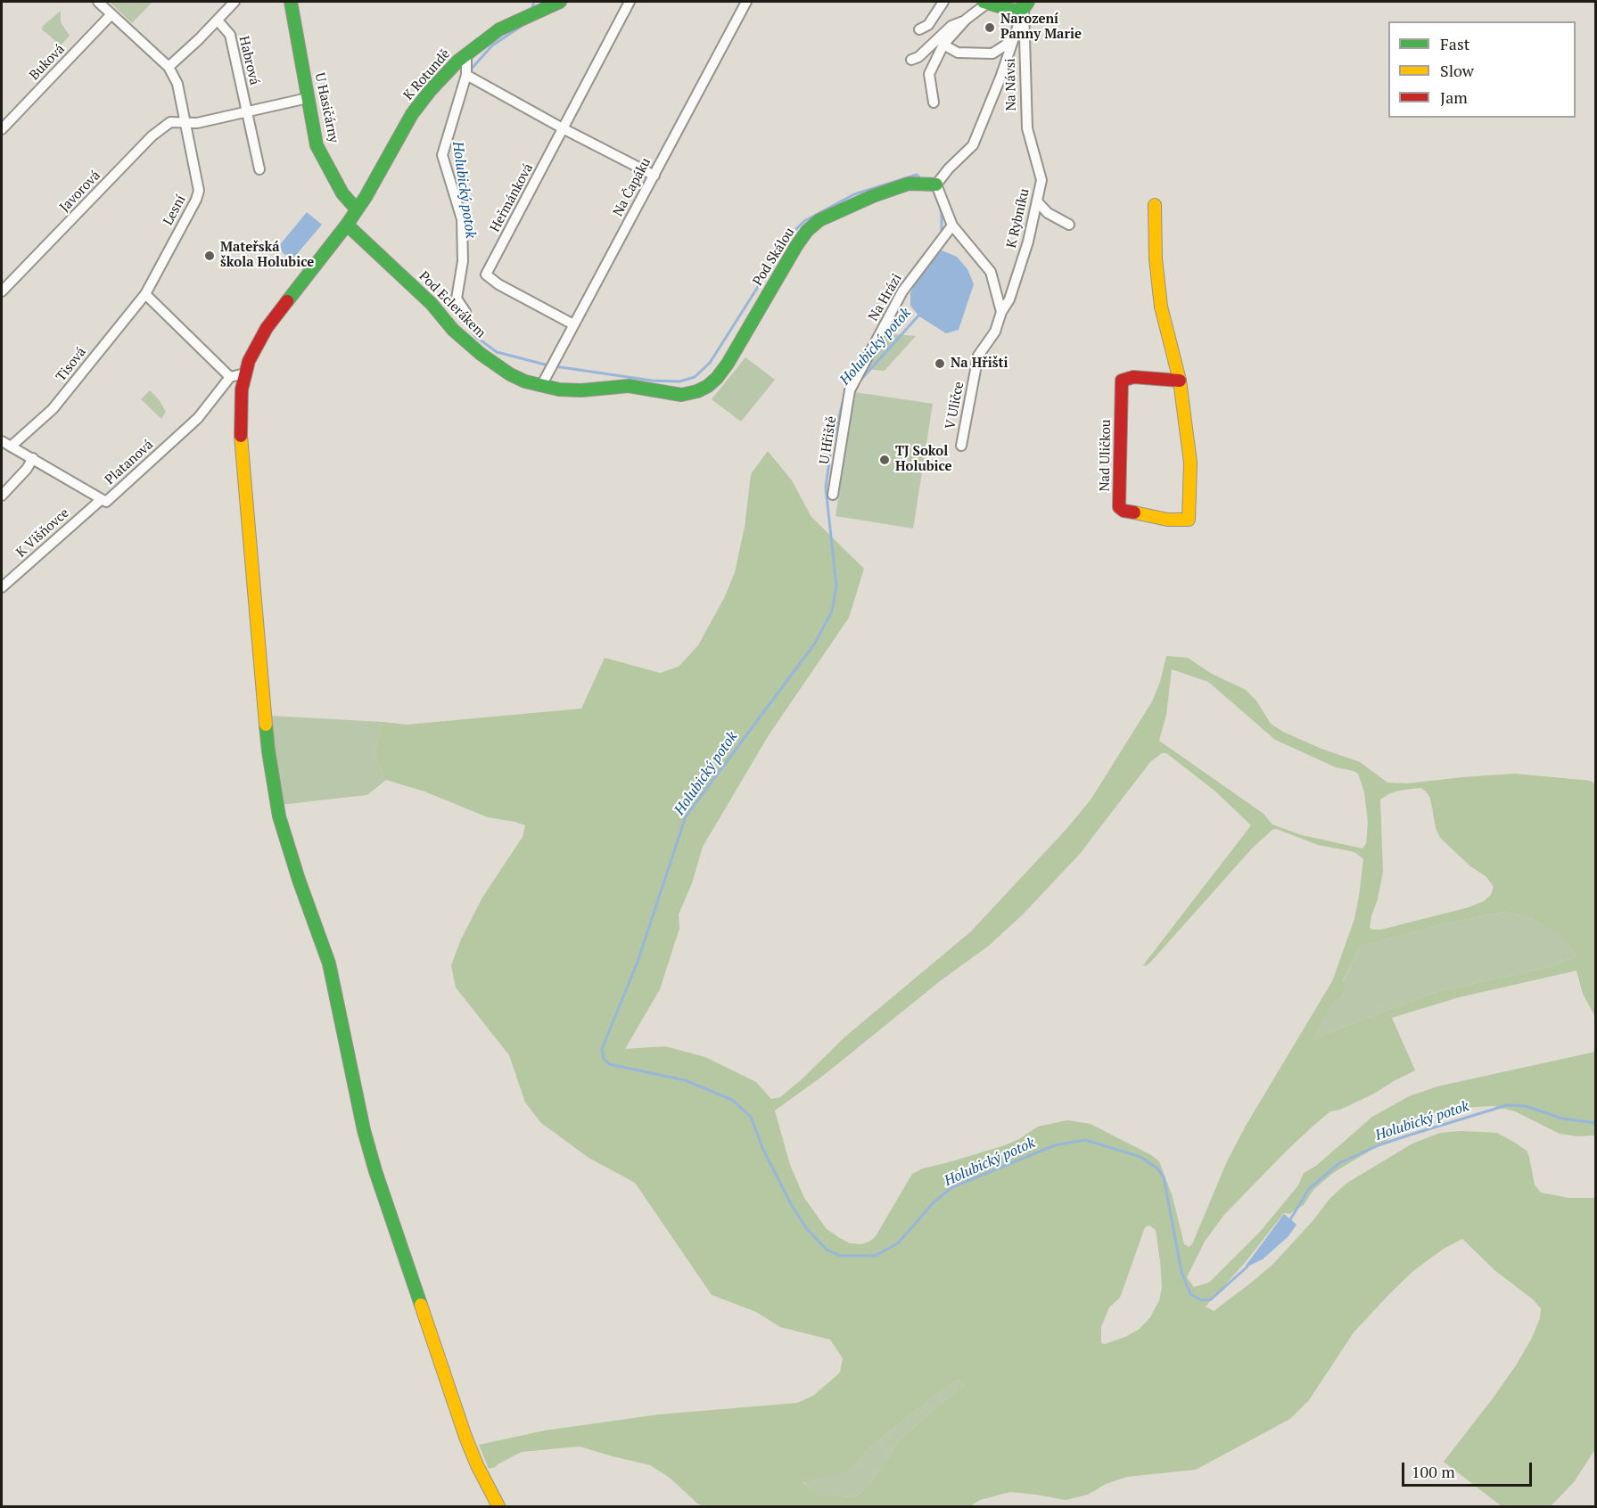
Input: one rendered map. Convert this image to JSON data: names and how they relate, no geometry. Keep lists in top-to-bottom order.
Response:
{
  "streets": {
    "street": [
      "Habrová",
      "Buková",
      "K Rotundě",
      "Na Návsi",
      "U Hasičárny",
      "Na Čapáku",
      "Javorová",
      "Heřmánková",
      "Lesní",
      "K Rybníku",
      "Pod Skálou",
      "Na Hrázi",
      "Pod Eclerákem",
      "Tisová",
      "V Uličce",
      "U Hřiště",
      "Nad Uličkou",
      "Platanová",
      "K Višňovce"
    ]
  },
  "crossings": [
    ["Buková", "Lesní"],
    ["K Rotundě", "U Hasičárny"],
    ["K Rotundě", "Pod Eclerákem"],
    ["Na Návsi", "K Rybníku"],
    ["Na Návsi", "Pod Skálou"],
    ["Na Čapáku", "Heřmánková"],
    ["Na Čapáku", "Pod Eclerákem"],
    ["Javorová", "Lesní"],
    ["Lesní", "Tisová"],
    ["K Rybníku", "V Uličce"],
    ["Pod Skálou", "Pod Eclerákem"],
    ["Na Hrázi", "U Hřiště"],
    ["Tisová", "Platanová"],
    ["Platanová", "K Višňovce"]
  ],
  "water": ["Holubický potok"],
  "places": [
    "Narození Panny Marie",
    "Mateřská škola Holubice",
    "Na Hřišti",
    "TJ Sokol Holubice"
  ],
  "legend": ["Fast", "Slow", "Jam"],
  "scale_bar": "100 m"
}
